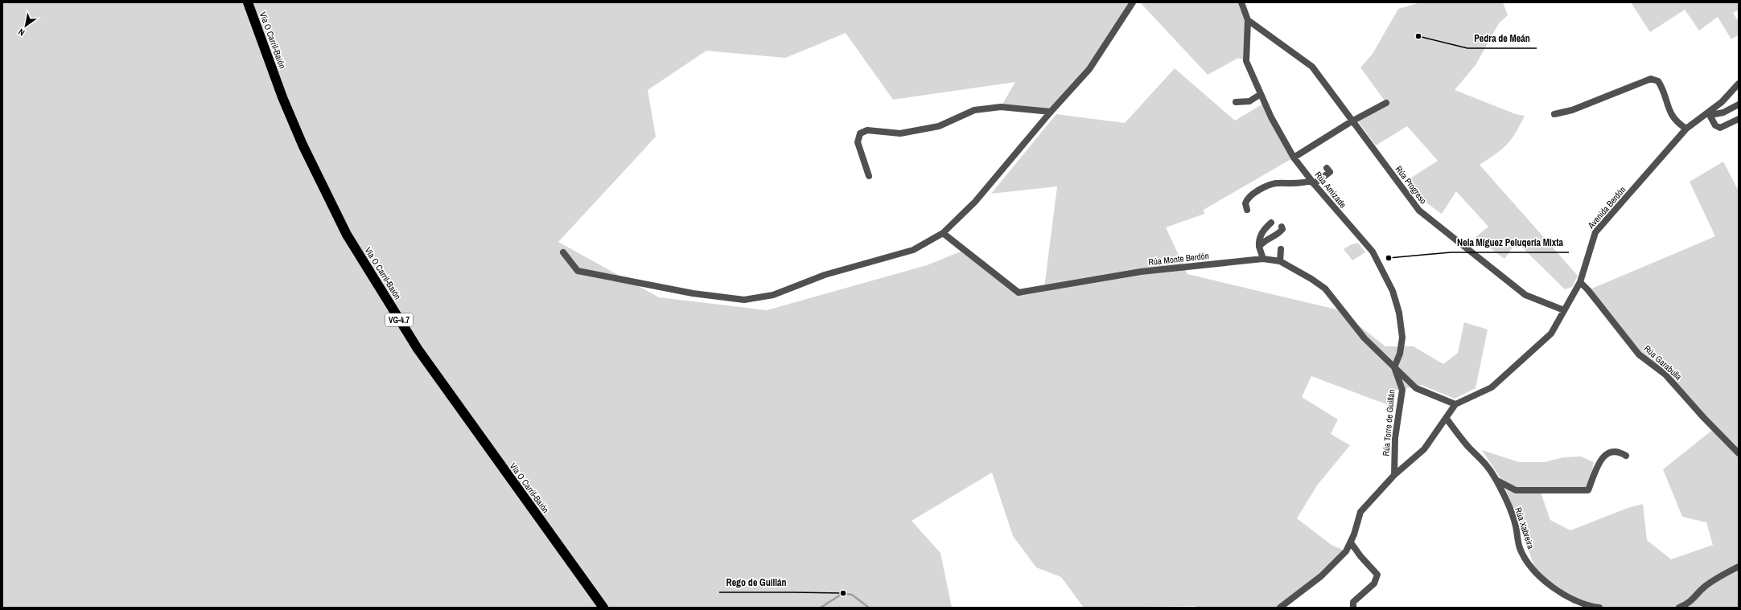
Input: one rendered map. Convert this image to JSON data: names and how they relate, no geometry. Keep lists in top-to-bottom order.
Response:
{
  "streets": {
    "highway": ["Vía O Carril-Baión", "VG-4.7"],
    "street": [
      "Rúa Progreso",
      "Rúa Amizade",
      "Avenida Berdón",
      "Rúa Monte Berdón",
      "Rúa Garabulla",
      "Rúa Torre de Guillán",
      "Rúa Xabreira"
    ]
  },
  "crossings": [
    ["Rúa Progreso", "Rúa Amizade"],
    ["Rúa Progreso", "Avenida Berdón"],
    ["Rúa Amizade", "Rúa Monte Berdón"],
    ["Rúa Amizade", "Rúa Torre de Guillán"],
    ["Avenida Berdón", "Rúa Garabulla"],
    ["Rúa Monte Berdón", "Rúa Torre de Guillán"]
  ],
  "places": ["Pedra de Meán", "Nela Míguez Peluqería Mixta", "Rego de Guillán"],
  "north": "bottom left"
}
